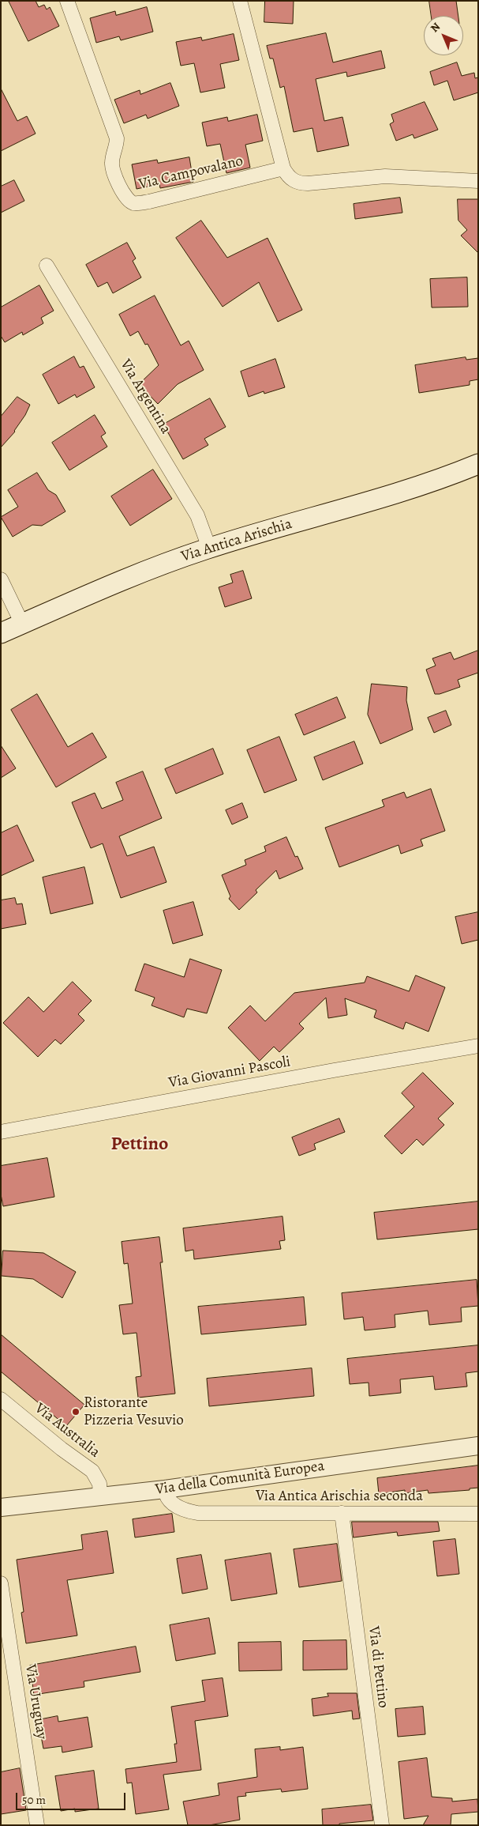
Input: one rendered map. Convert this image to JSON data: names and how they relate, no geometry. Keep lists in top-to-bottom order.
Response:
{
  "streets": {
    "main road": ["Via Antica Arischia"],
    "street": [
      "Via Campovalano",
      "Via Argentina",
      "Via Giovanni Pascoli",
      "Via Australia",
      "Via della Comunità Europea",
      "Via Antica Arischia seconda",
      "Via di Pettino",
      "Via Uruguay"
    ]
  },
  "crossings": [
    ["Via Argentina", "Via Antica Arischia"],
    ["Via Australia", "Via della Comunità Europea"],
    ["Via della Comunità Europea", "Via Antica Arischia seconda"],
    ["Via Antica Arischia seconda", "Via di Pettino"]
  ],
  "districts": ["Pettino"],
  "places": ["Ristorante Pizzeria Vesuvio"],
  "scale_bar": "50 m",
  "north": "top left"
}
